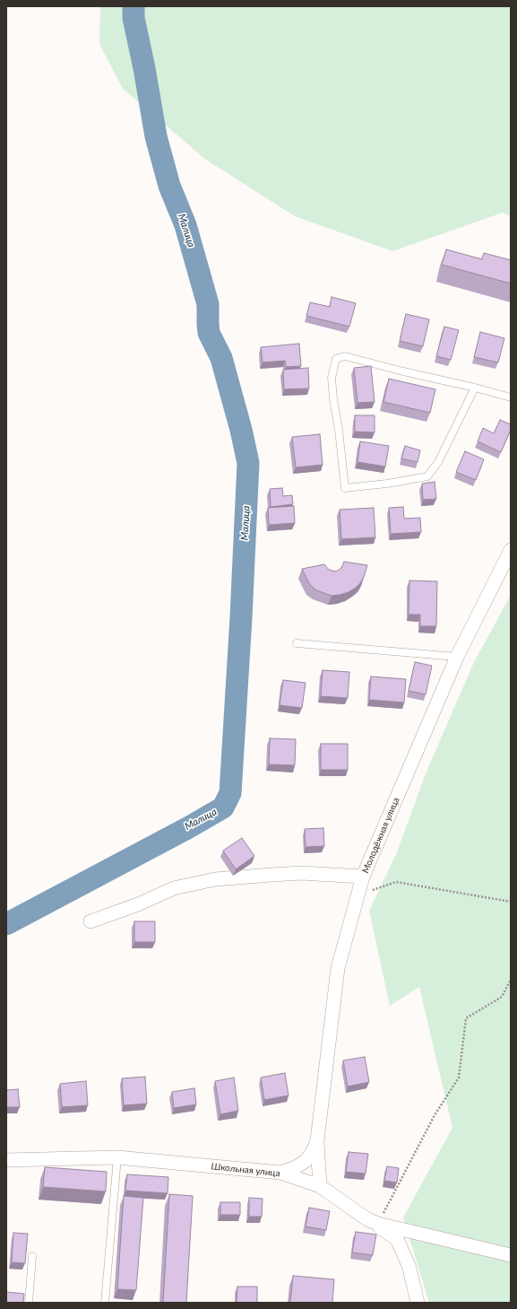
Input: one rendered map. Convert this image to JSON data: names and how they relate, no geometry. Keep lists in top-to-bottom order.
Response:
{
  "streets": {
    "street": ["Молодёжная улица", "Школьная улица"]
  },
  "crossings": [
    ["Молодёжная улица", "Школьная улица"]
  ],
  "water": ["Малица"]
}
